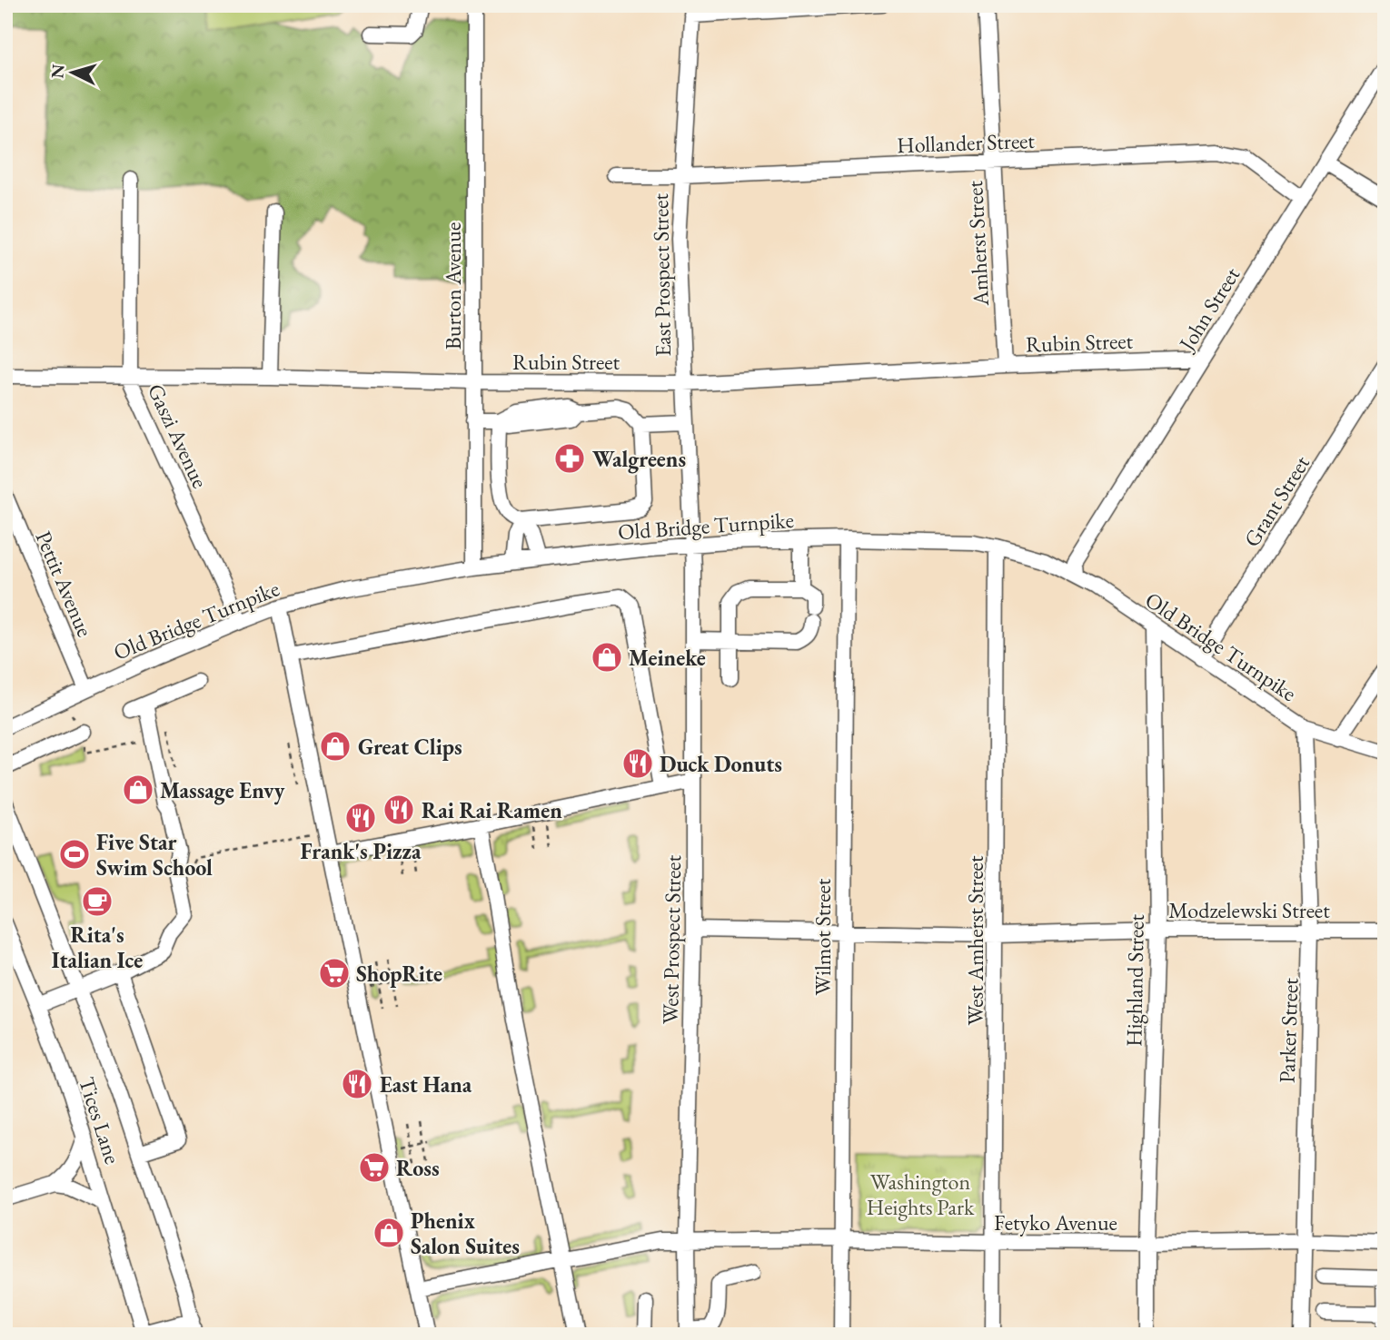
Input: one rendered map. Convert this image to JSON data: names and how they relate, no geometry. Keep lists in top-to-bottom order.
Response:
{
  "streets": {
    "street": [
      "Hollander Street",
      "Amherst Street",
      "East Prospect Street",
      "Burton Avenue",
      "John Street",
      "Rubin Street",
      "Gaszi Avenue",
      "Grant Street",
      "Old Bridge Turnpike",
      "Pettit Avenue",
      "Modzelewski Street",
      "Wilmot Street",
      "West Prospect Street",
      "West Amherst Street",
      "Highland Street",
      "Parker Street",
      "Tices Lane",
      "Fetyko Avenue"
    ]
  },
  "crossings": [
    ["Hollander Street", "Amherst Street"],
    ["Hollander Street", "East Prospect Street"],
    ["Hollander Street", "John Street"],
    ["Amherst Street", "Rubin Street"],
    ["East Prospect Street", "Rubin Street"],
    ["East Prospect Street", "Old Bridge Turnpike"],
    ["East Prospect Street", "West Prospect Street"],
    ["Burton Avenue", "Rubin Street"],
    ["Burton Avenue", "Old Bridge Turnpike"],
    ["John Street", "Rubin Street"],
    ["John Street", "Old Bridge Turnpike"],
    ["Rubin Street", "Gaszi Avenue"],
    ["Gaszi Avenue", "Old Bridge Turnpike"],
    ["Grant Street", "Old Bridge Turnpike"],
    ["Old Bridge Turnpike", "Pettit Avenue"],
    ["Old Bridge Turnpike", "Wilmot Street"],
    ["Old Bridge Turnpike", "West Prospect Street"],
    ["Old Bridge Turnpike", "West Amherst Street"],
    ["Old Bridge Turnpike", "Highland Street"],
    ["Old Bridge Turnpike", "Parker Street"],
    ["Modzelewski Street", "Wilmot Street"],
    ["Modzelewski Street", "West Prospect Street"],
    ["Modzelewski Street", "West Amherst Street"],
    ["Modzelewski Street", "Highland Street"],
    ["Modzelewski Street", "Parker Street"],
    ["Wilmot Street", "Fetyko Avenue"],
    ["West Prospect Street", "Fetyko Avenue"],
    ["West Amherst Street", "Fetyko Avenue"],
    ["Highland Street", "Fetyko Avenue"],
    ["Parker Street", "Fetyko Avenue"]
  ],
  "parks": ["Washington Heights Park"],
  "places": {
    "pharmacy": ["Walgreens"],
    "shop": [
      "Meineke",
      "Great Clips",
      "Massage Envy",
      "Phenix Salon Suites"
    ],
    "restaurant": [
      "Duck Donuts",
      "Rai Rai Ramen",
      "Frank's Pizza",
      "East Hana"
    ],
    "sports": ["Five Star Swim School"],
    "cafe": ["Rita's Italian Ice"],
    "supermarket": ["ShopRite", "Ross"]
  },
  "north": "left"
}
